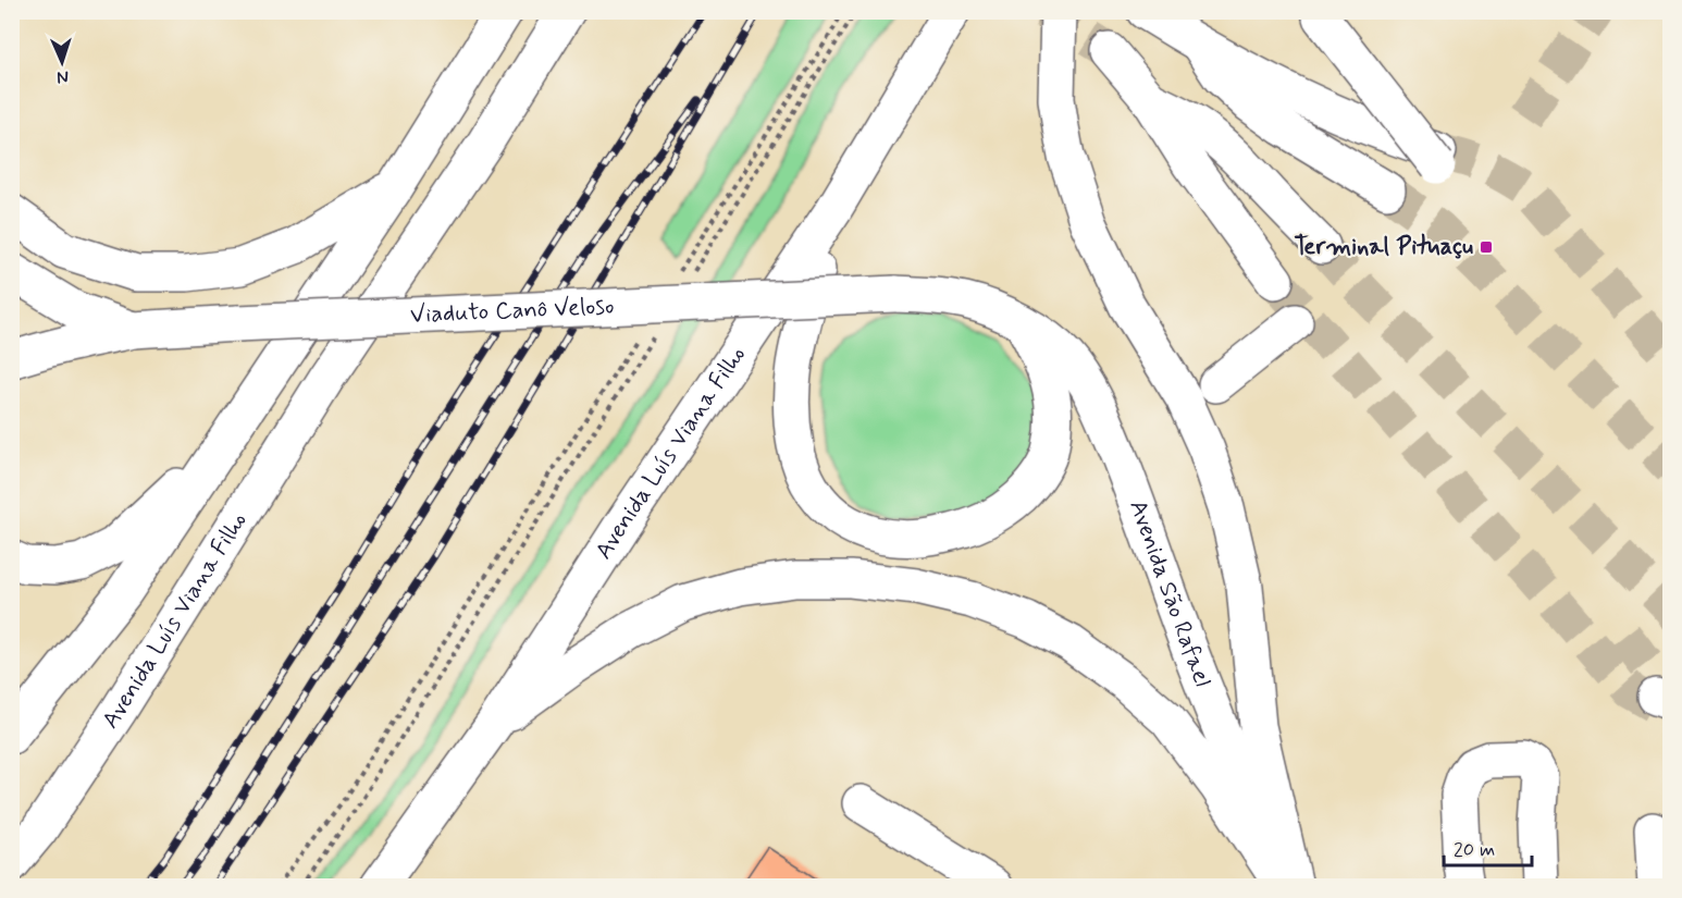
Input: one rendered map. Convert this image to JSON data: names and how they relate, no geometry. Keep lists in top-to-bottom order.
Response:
{
  "streets": {
    "main road": ["Viaduto Canô Veloso", "Avenida Luís Viana Filho", "Avenida São Rafael"]
  },
  "crossings": [
    ["Viaduto Canô Veloso", "Avenida São Rafael"]
  ],
  "places": {
    "transit": ["Terminal Pituaçu"]
  },
  "scale_bar": "20 m",
  "north": "bottom"
}
